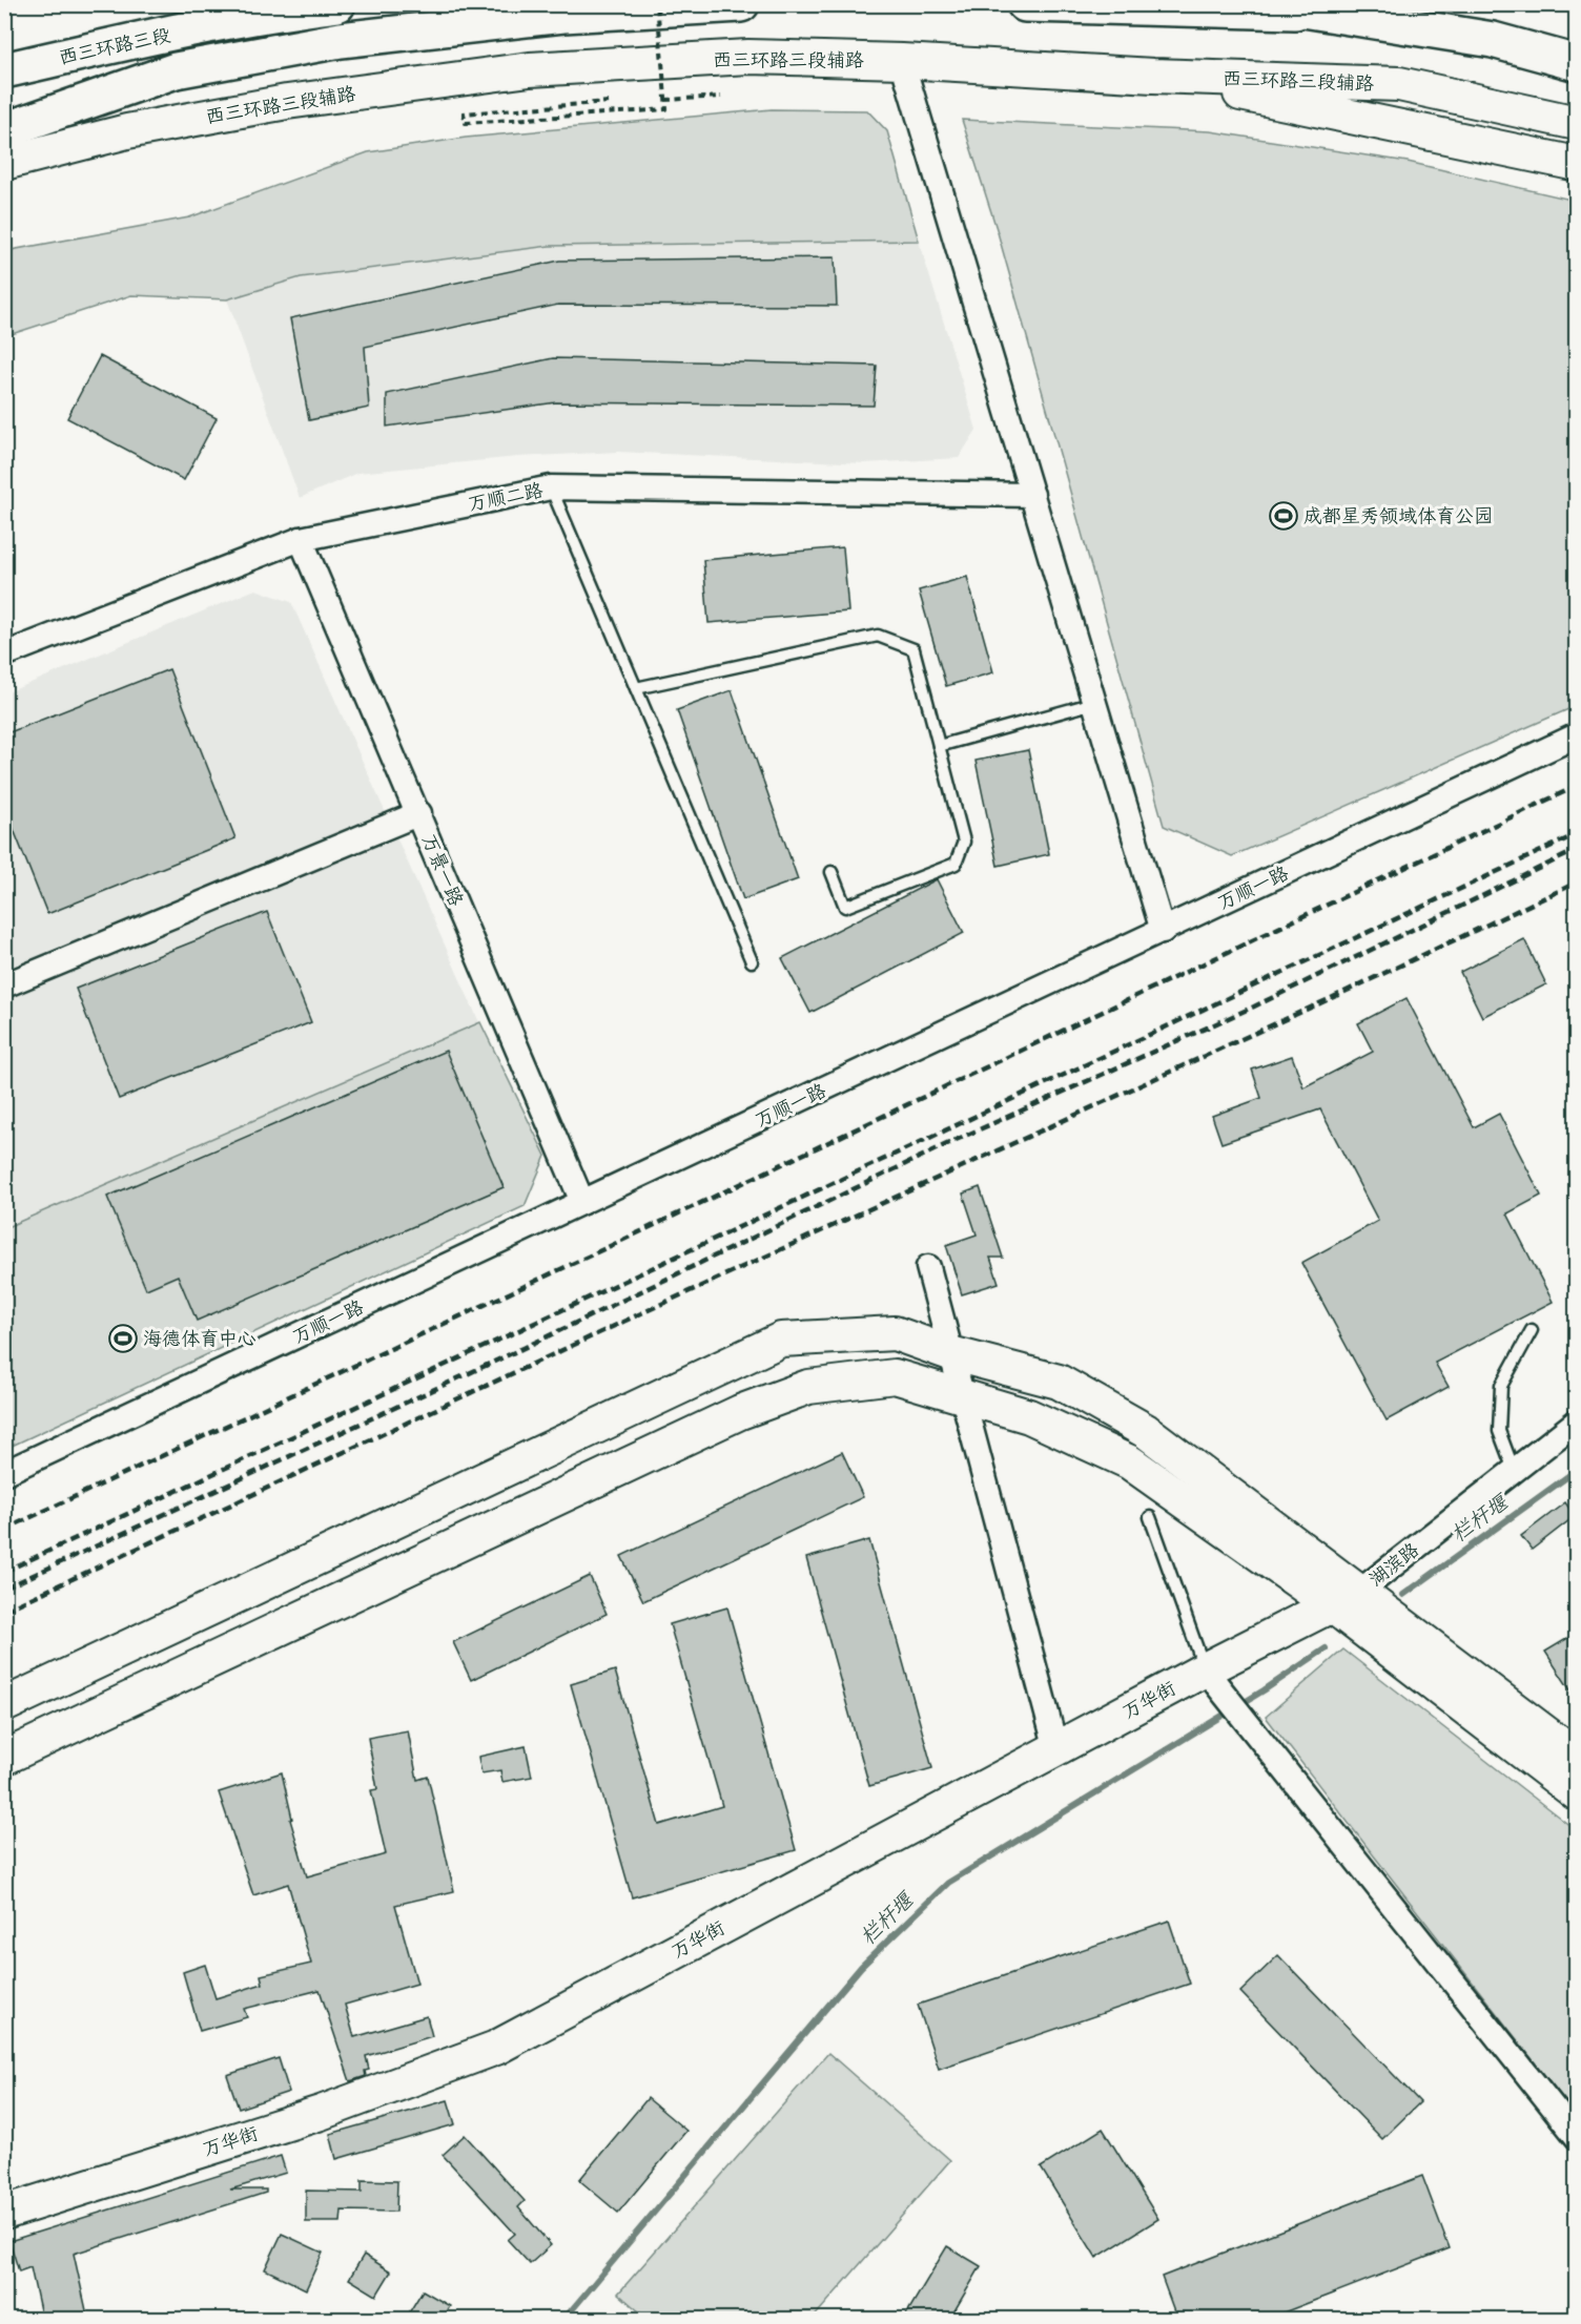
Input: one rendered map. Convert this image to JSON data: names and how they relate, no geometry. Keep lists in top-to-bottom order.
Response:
{
  "streets": {
    "highway": ["西三环路三段"],
    "street": [
      "西三环路三段辅路",
      "万顺二路",
      "万景一路",
      "万顺一路",
      "湖滨路",
      "万华街"
    ]
  },
  "crossings": [
    ["万顺二路", "万景一路"],
    ["万景一路", "万顺一路"],
    ["湖滨路", "万华街"]
  ],
  "water": ["栏杆堰"],
  "places": {
    "sports": ["成都星秀领域体育公园", "海德体育中心"]
  }
}
